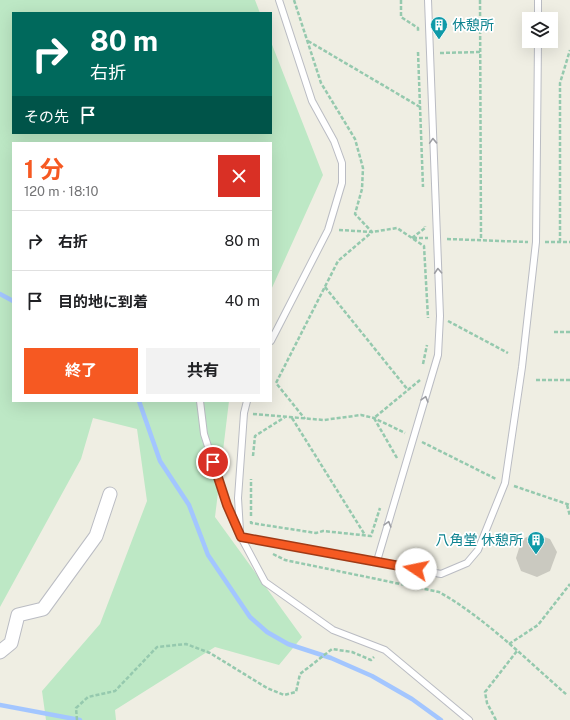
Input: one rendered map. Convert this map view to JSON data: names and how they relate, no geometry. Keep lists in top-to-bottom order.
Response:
{
  "places": {
    "building": ["休憩所", "八角堂 休憩所"]
  },
  "page": {
    "turn": ["80 m", "右折"],
    "then": "その先",
    "heading": ["1 分", "120 m · 18:10"],
    "list": [
      {
        "name": "右折",
        "value": "80 m"
      },
      {
        "name": "目的地に到着",
        "value": "40 m"
      }
    ],
    "buttons": ["終了", "共有"]
  }
}
